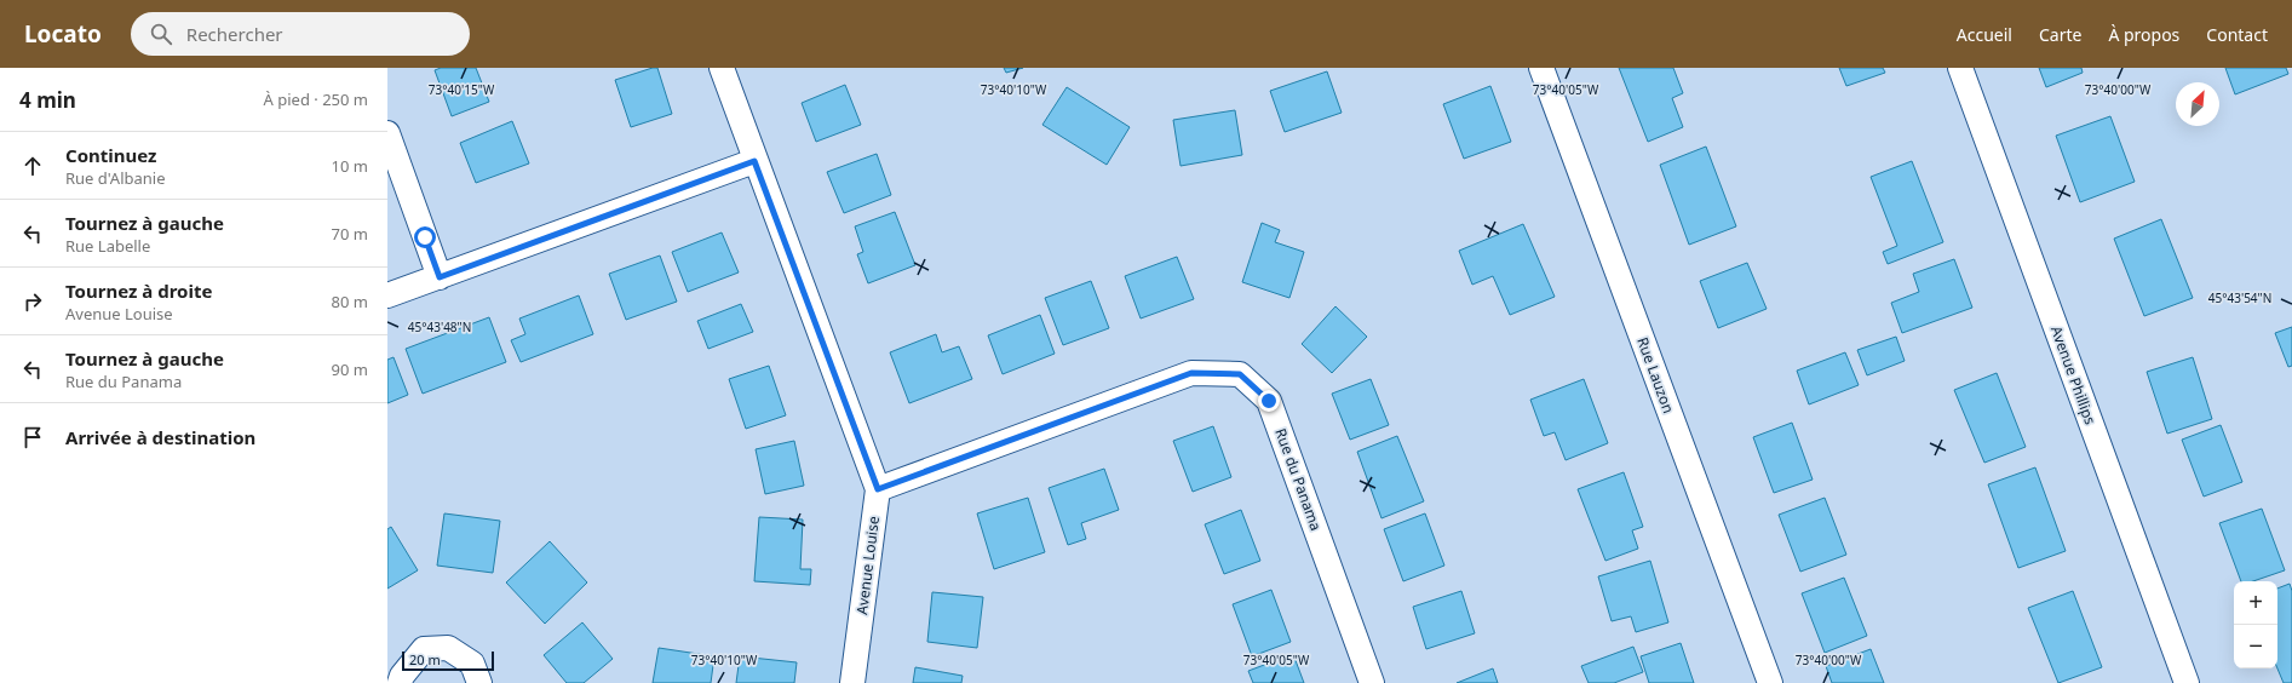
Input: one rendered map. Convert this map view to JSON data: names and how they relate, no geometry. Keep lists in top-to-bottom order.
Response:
{
  "streets": {
    "street": [
      "Rue Lauzon",
      "Avenue Phillips",
      "Rue du Panama",
      "Avenue Louise"
    ]
  },
  "crossings": [
    ["Rue du Panama", "Avenue Louise"]
  ],
  "scale_bar": "20 m",
  "north": "top right",
  "page": {
    "header": "Locato",
    "search": "Rechercher",
    "nav": [
      "Accueil",
      "Carte",
      "À propos",
      "Contact"
    ],
    "heading": ["4 min", "À pied · 250 m"],
    "list": [
      ["Continuez", "Rue d'Albanie", "10 m"],
      ["Tournez à gauche", "Rue Labelle", "70 m"],
      ["Tournez à droite", "Avenue Louise", "80 m"],
      ["Tournez à gauche", "Rue du Panama", "90 m"],
      "Arrivée à destination"
    ],
    "map_buttons": ["+", "−"],
    "scale": "20 m"
  },
  "coordinates": [
    "73°40'00\"W",
    "73°40'15\"W",
    "73°40'10\"W",
    "73°40'05\"W",
    "45°43'54\"N",
    "45°43'48\"N"
  ]
}
